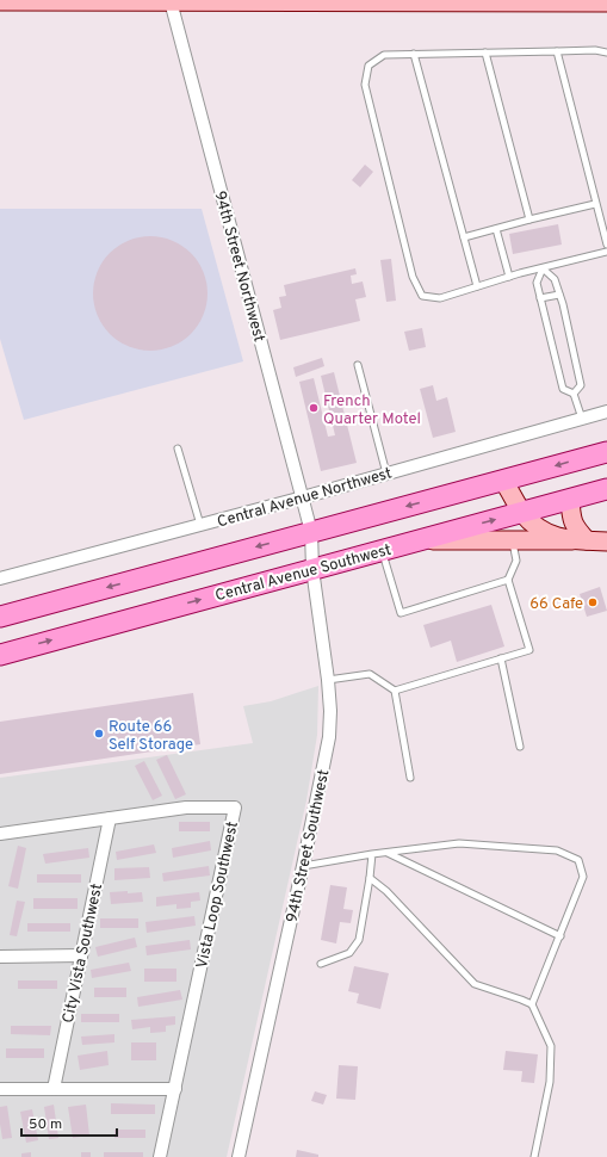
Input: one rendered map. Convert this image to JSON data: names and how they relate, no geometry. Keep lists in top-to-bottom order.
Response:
{
  "streets": {
    "main road": ["Central Avenue Southwest"],
    "street": [
      "94th Street Northwest",
      "Central Avenue Northwest",
      "94th Street Southwest",
      "Vista Loop Southwest",
      "City Vista Southwest"
    ]
  },
  "crossings": [
    ["94th Street Northwest", "Central Avenue Northwest"],
    ["94th Street Northwest", "94th Street Southwest"],
    ["Central Avenue Southwest", "94th Street Southwest"],
    ["Vista Loop Southwest", "City Vista Southwest"]
  ],
  "places": ["French Quarter Motel", "66 Cafe", "Route 66 Self Storage"],
  "scale_bar": "50 m"
}
